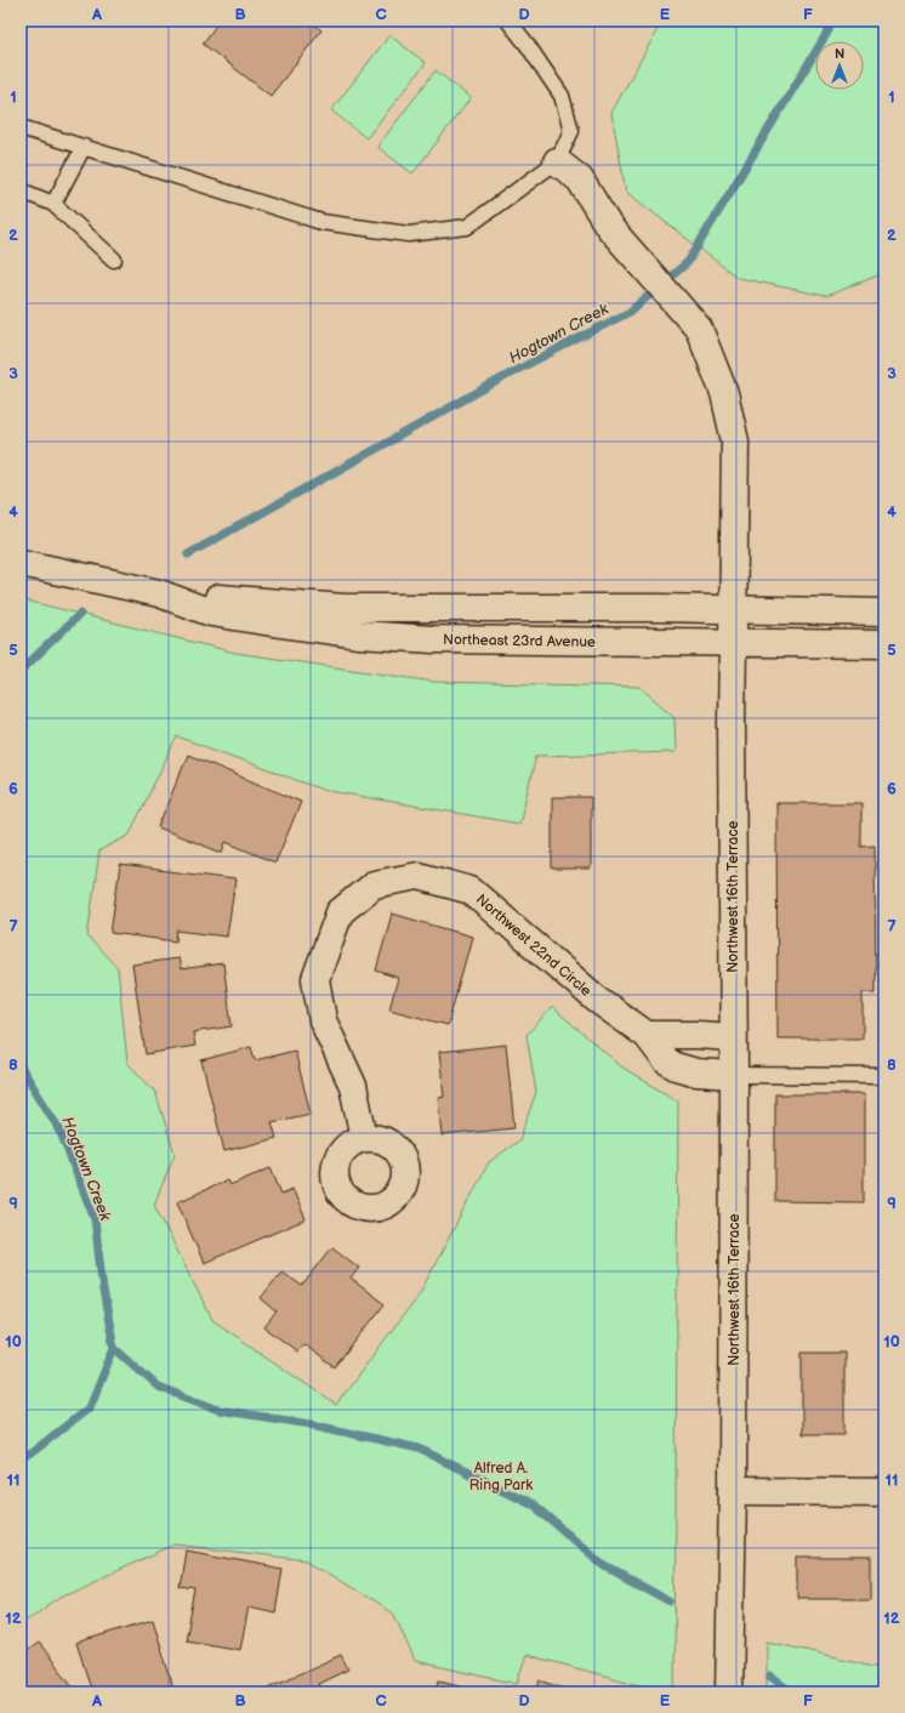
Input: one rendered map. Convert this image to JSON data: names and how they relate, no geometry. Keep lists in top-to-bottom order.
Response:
{
  "streets": {
    "street": ["Northeast 23rd Avenue", "Northwest 16th Terrace", "Northwest 22nd Circle"]
  },
  "crossings": [
    ["Northeast 23rd Avenue", "Northwest 16th Terrace"],
    ["Northwest 16th Terrace", "Northwest 22nd Circle"]
  ],
  "water": ["Hogtown Creek"],
  "parks": ["Alfred A. Ring Park"],
  "north": "top",
  "grid": {
    "columns": [
      "A",
      "B",
      "C",
      "D",
      "E",
      "F"
    ],
    "rows": [
      "1",
      "2",
      "3",
      "4",
      "5",
      "6",
      "7",
      "8",
      "9",
      "10",
      "11",
      "12"
    ]
  }
}
